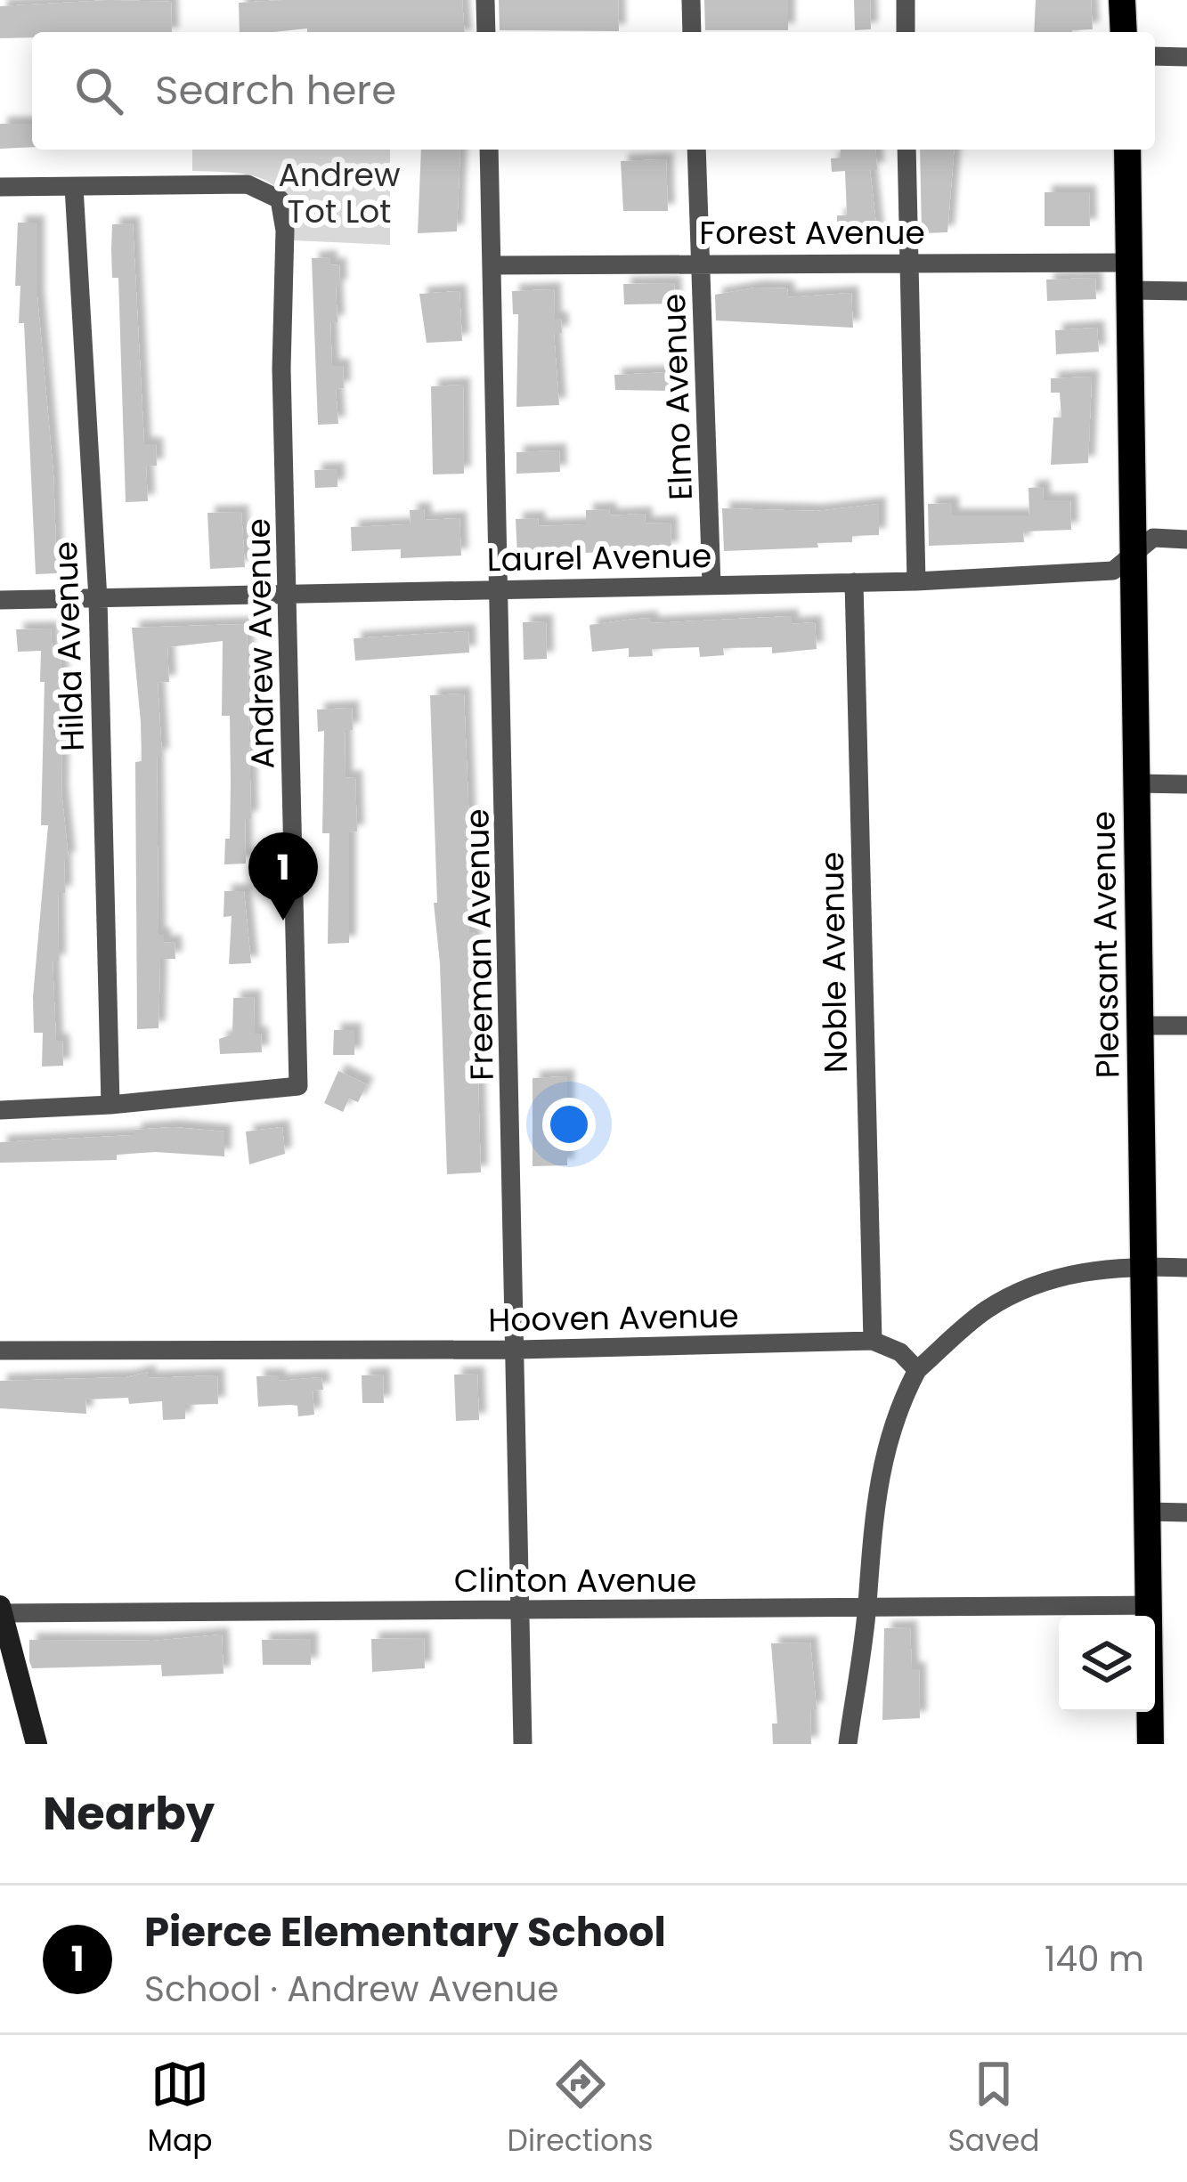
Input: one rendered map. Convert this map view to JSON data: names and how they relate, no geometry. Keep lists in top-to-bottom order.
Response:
{
  "streets": {
    "main road": ["Pleasant Avenue"],
    "street": [
      "Forest Avenue",
      "Elmo Avenue",
      "Laurel Avenue",
      "Andrew Avenue",
      "Hilda Avenue",
      "Freeman Avenue",
      "Noble Avenue",
      "Hooven Avenue",
      "Clinton Avenue"
    ]
  },
  "crossings": [
    ["Forest Avenue", "Elmo Avenue"],
    ["Forest Avenue", "Freeman Avenue"],
    ["Forest Avenue", "Pleasant Avenue"],
    ["Elmo Avenue", "Laurel Avenue"],
    ["Laurel Avenue", "Andrew Avenue"],
    ["Laurel Avenue", "Hilda Avenue"],
    ["Laurel Avenue", "Freeman Avenue"],
    ["Laurel Avenue", "Pleasant Avenue"],
    ["Laurel Avenue", "Noble Avenue"],
    ["Andrew Avenue", "Hilda Avenue"],
    ["Freeman Avenue", "Hooven Avenue"],
    ["Freeman Avenue", "Clinton Avenue"],
    ["Pleasant Avenue", "Clinton Avenue"],
    ["Noble Avenue", "Hooven Avenue"]
  ],
  "parks": ["Andrew Tot Lot"],
  "page": {
    "search": "Search here",
    "pins": "1",
    "heading": "Nearby",
    "list": [
      {
        "mark": "1",
        "name": "Pierce Elementary School",
        "note": "School · Andrew Avenue",
        "value": "140 m"
      }
    ],
    "nav": ["Map", "Directions", "Saved"]
  }
}
